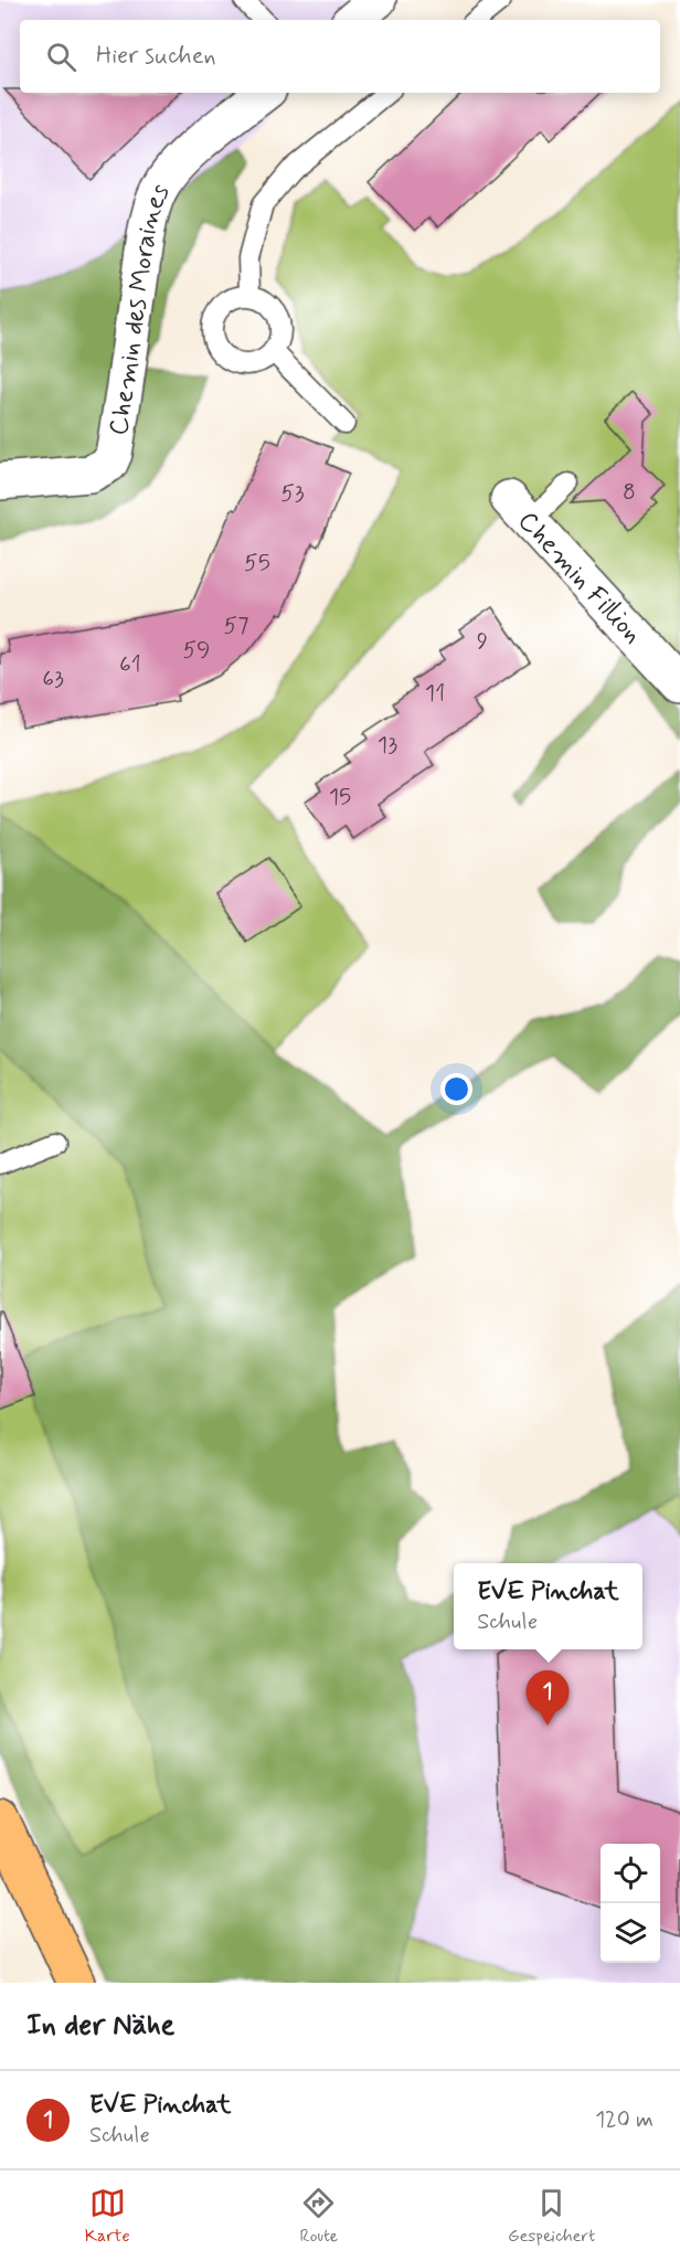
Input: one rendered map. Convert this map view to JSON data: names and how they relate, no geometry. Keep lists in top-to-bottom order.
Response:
{
  "streets": {
    "street": ["Chemin des Moraines", "Chemin Fillion"]
  },
  "house_numbers": [
    "8",
    "53",
    "55",
    "57",
    "9",
    "59",
    "61",
    "63",
    "11",
    "13",
    "15"
  ],
  "page": {
    "search": "Hier suchen",
    "popup": ["EVE Pinchat", "Schule"],
    "pins": "1",
    "heading": "In der Nähe",
    "list": [
      {
        "mark": "1",
        "name": "EVE Pinchat",
        "note": "Schule",
        "value": "120 m"
      }
    ],
    "nav": ["Karte", "Route", "Gespeichert"]
  }
}
